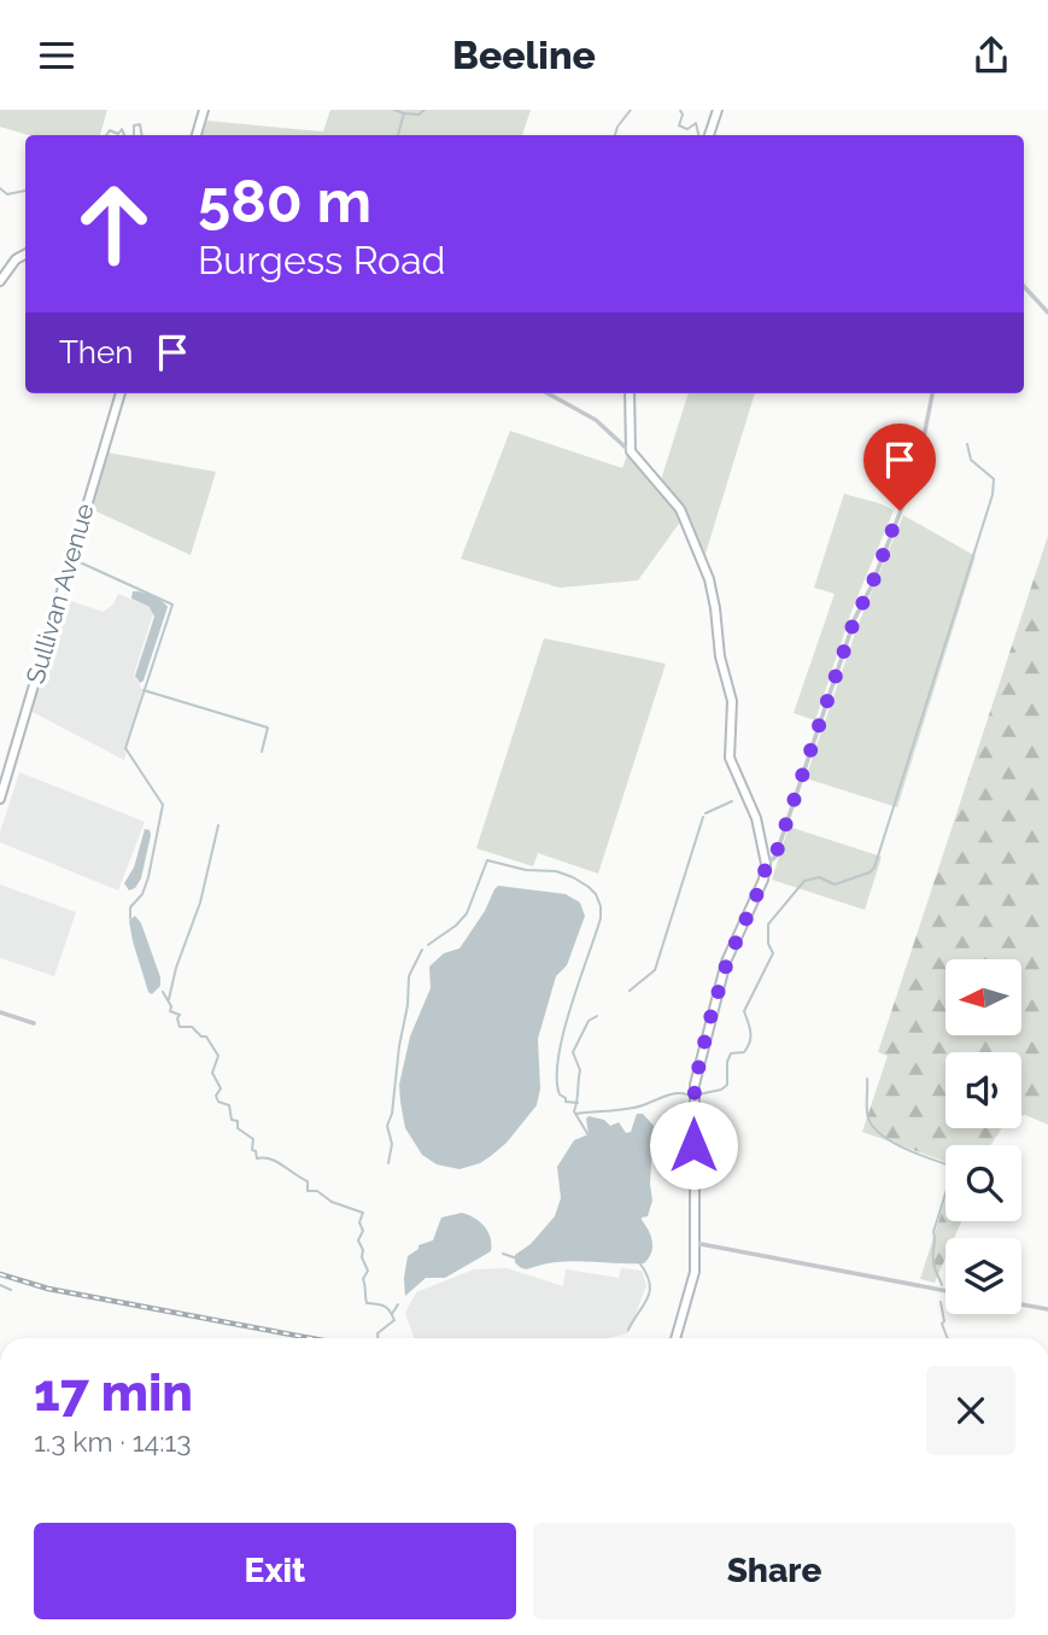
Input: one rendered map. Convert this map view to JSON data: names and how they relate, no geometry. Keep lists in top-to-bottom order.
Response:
{
  "streets": {
    "street": ["Sullivan Avenue"]
  },
  "north": "left",
  "page": {
    "header": "Beeline",
    "turn": ["580 m", "Burgess Road"],
    "then": "Then",
    "heading": ["17 min", "1.3 km · 14:13"],
    "buttons": ["Exit", "Share"]
  }
}
